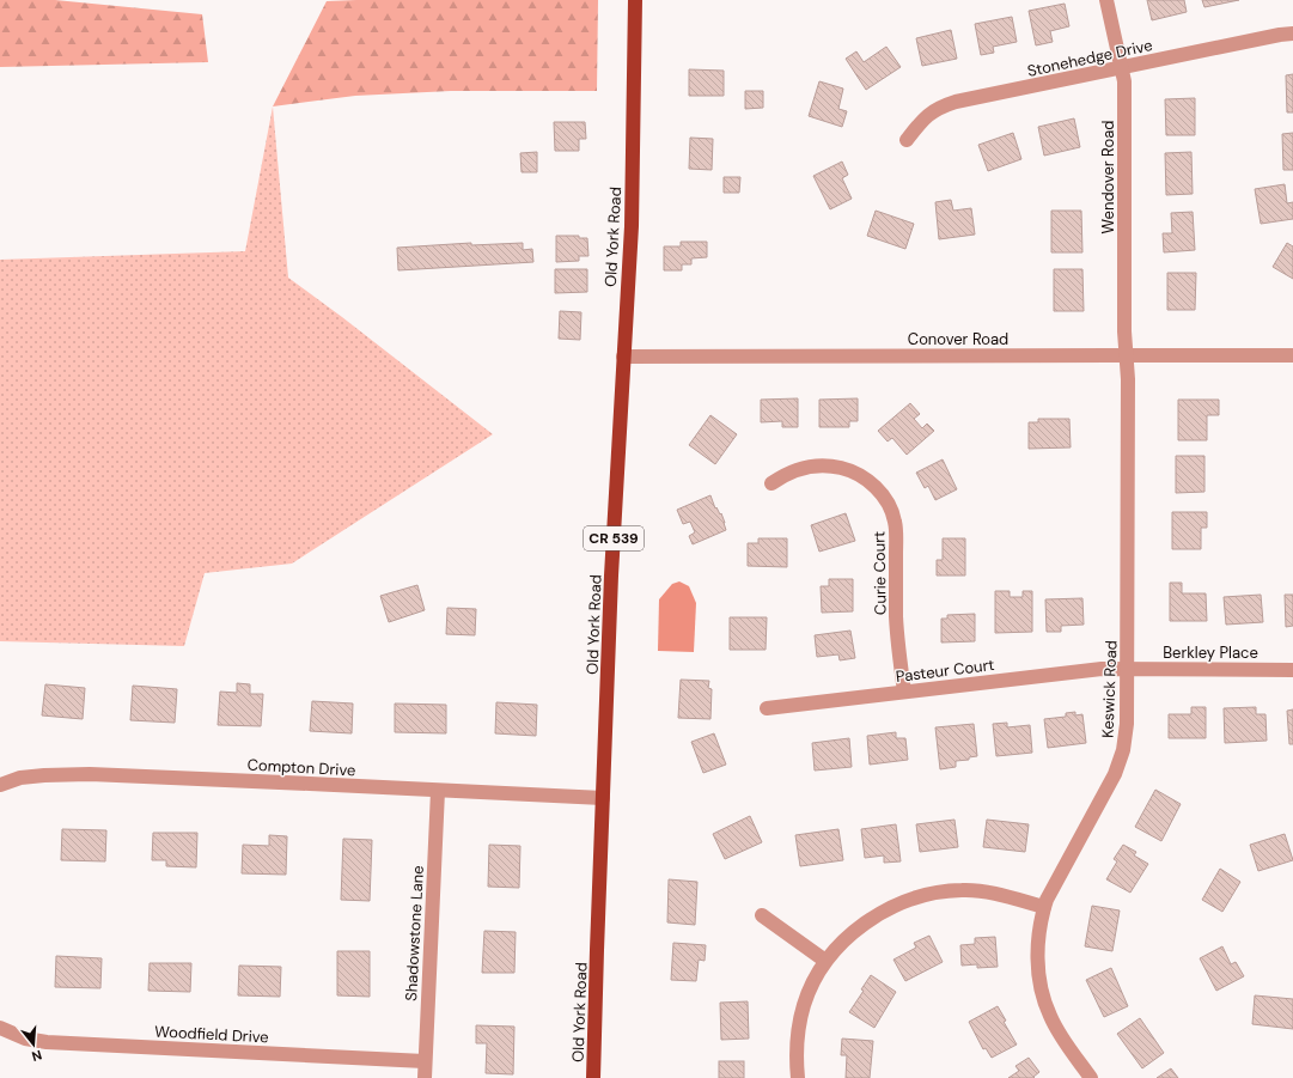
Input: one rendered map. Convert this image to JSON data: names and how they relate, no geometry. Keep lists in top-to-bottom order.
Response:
{
  "streets": {
    "main road": ["Old York Road", "CR 539"],
    "street": [
      "Stonehedge Drive",
      "Wendover Road",
      "Conover Road",
      "Curie Court",
      "Berkley Place",
      "Pasteur Court",
      "Keswick Road",
      "Compton Drive",
      "Shadowstone Lane",
      "Woodfield Drive"
    ]
  },
  "crossings": [
    ["Stonehedge Drive", "Wendover Road"],
    ["Wendover Road", "Conover Road"],
    ["Wendover Road", "Keswick Road"],
    ["Old York Road", "Conover Road"],
    ["Old York Road", "Compton Drive"],
    ["Conover Road", "Keswick Road"],
    ["Curie Court", "Pasteur Court"],
    ["Berkley Place", "Pasteur Court"],
    ["Berkley Place", "Keswick Road"],
    ["Pasteur Court", "Keswick Road"],
    ["Compton Drive", "Shadowstone Lane"],
    ["Shadowstone Lane", "Woodfield Drive"]
  ],
  "north": "bottom"
}
